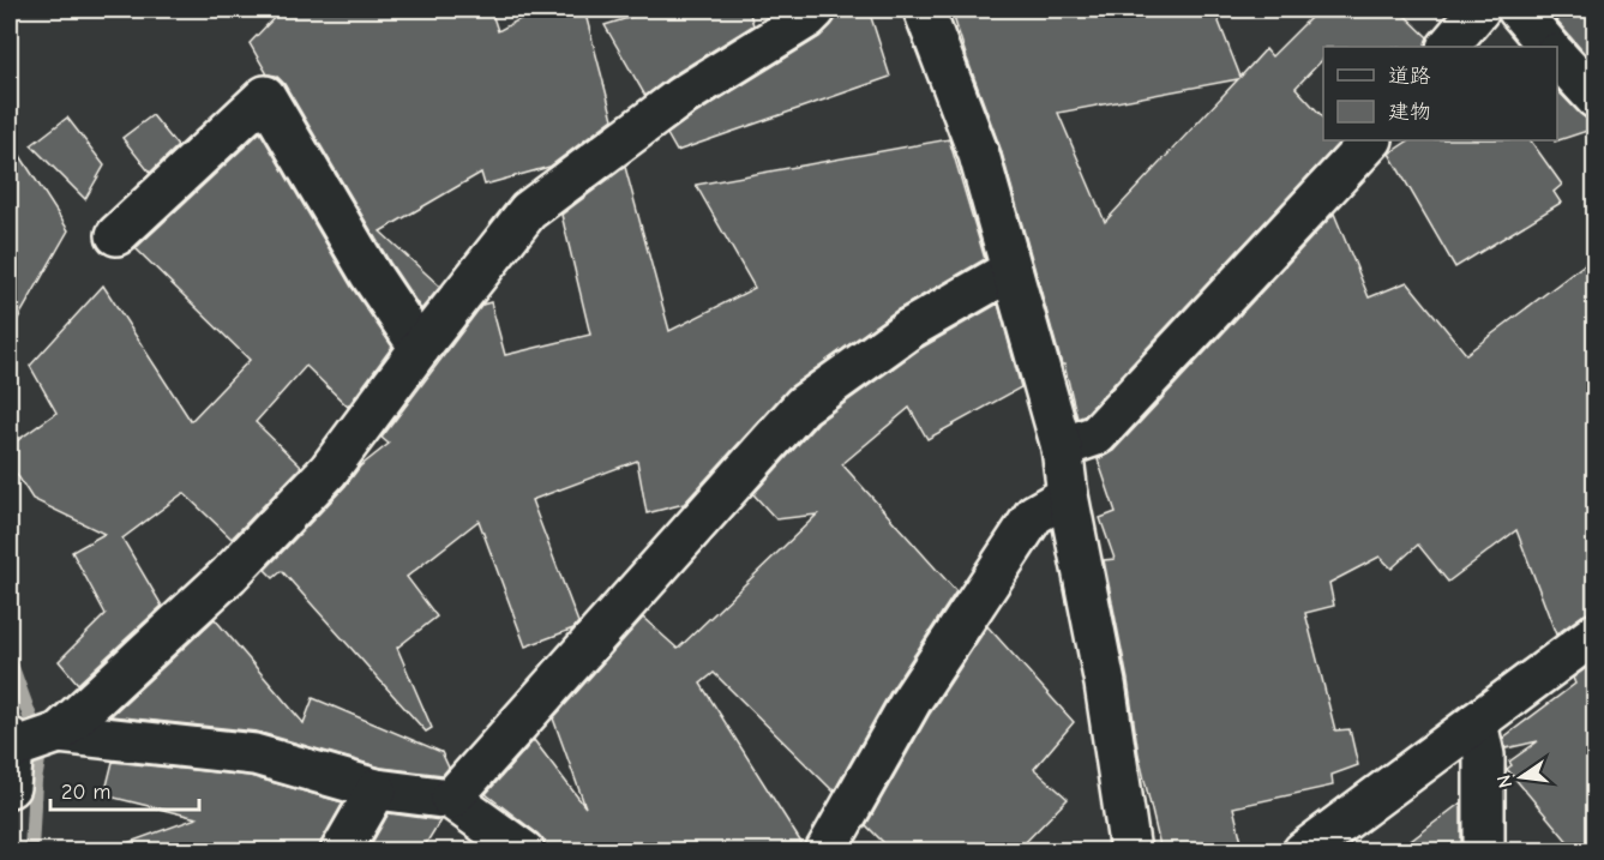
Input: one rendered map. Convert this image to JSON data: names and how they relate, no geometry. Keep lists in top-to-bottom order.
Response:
{
  "legend": ["道路", "建物"],
  "scale_bar": "20 m",
  "north": "left"
}
